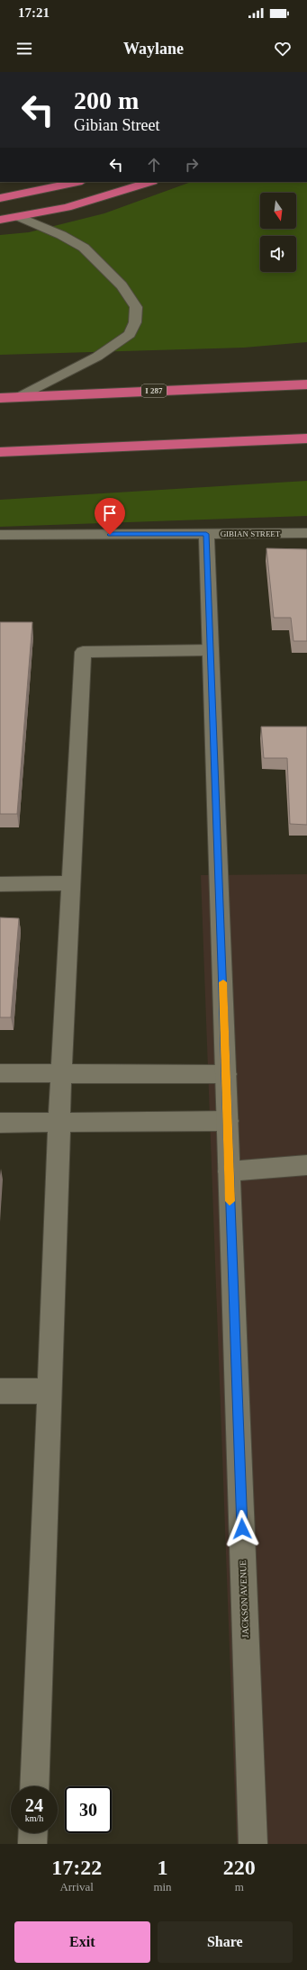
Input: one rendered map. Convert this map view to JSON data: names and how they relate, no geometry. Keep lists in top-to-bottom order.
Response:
{
  "streets": {
    "highway": ["I 287"],
    "street": ["GIBIAN STREET", "JACKSON AVENUE"]
  },
  "crossings": [
    ["GIBIAN STREET", "JACKSON AVENUE"]
  ],
  "north": "bottom",
  "page": {
    "status": "17:21",
    "header": "Waylane",
    "turn": ["200 m", "Gibian Street"],
    "speed": "24 km/h",
    "limit": "30",
    "eta": [
      "17:22",
      "Arrival",
      "1",
      "min",
      "220",
      "m"
    ],
    "buttons": ["Exit", "Share"]
  }
}
